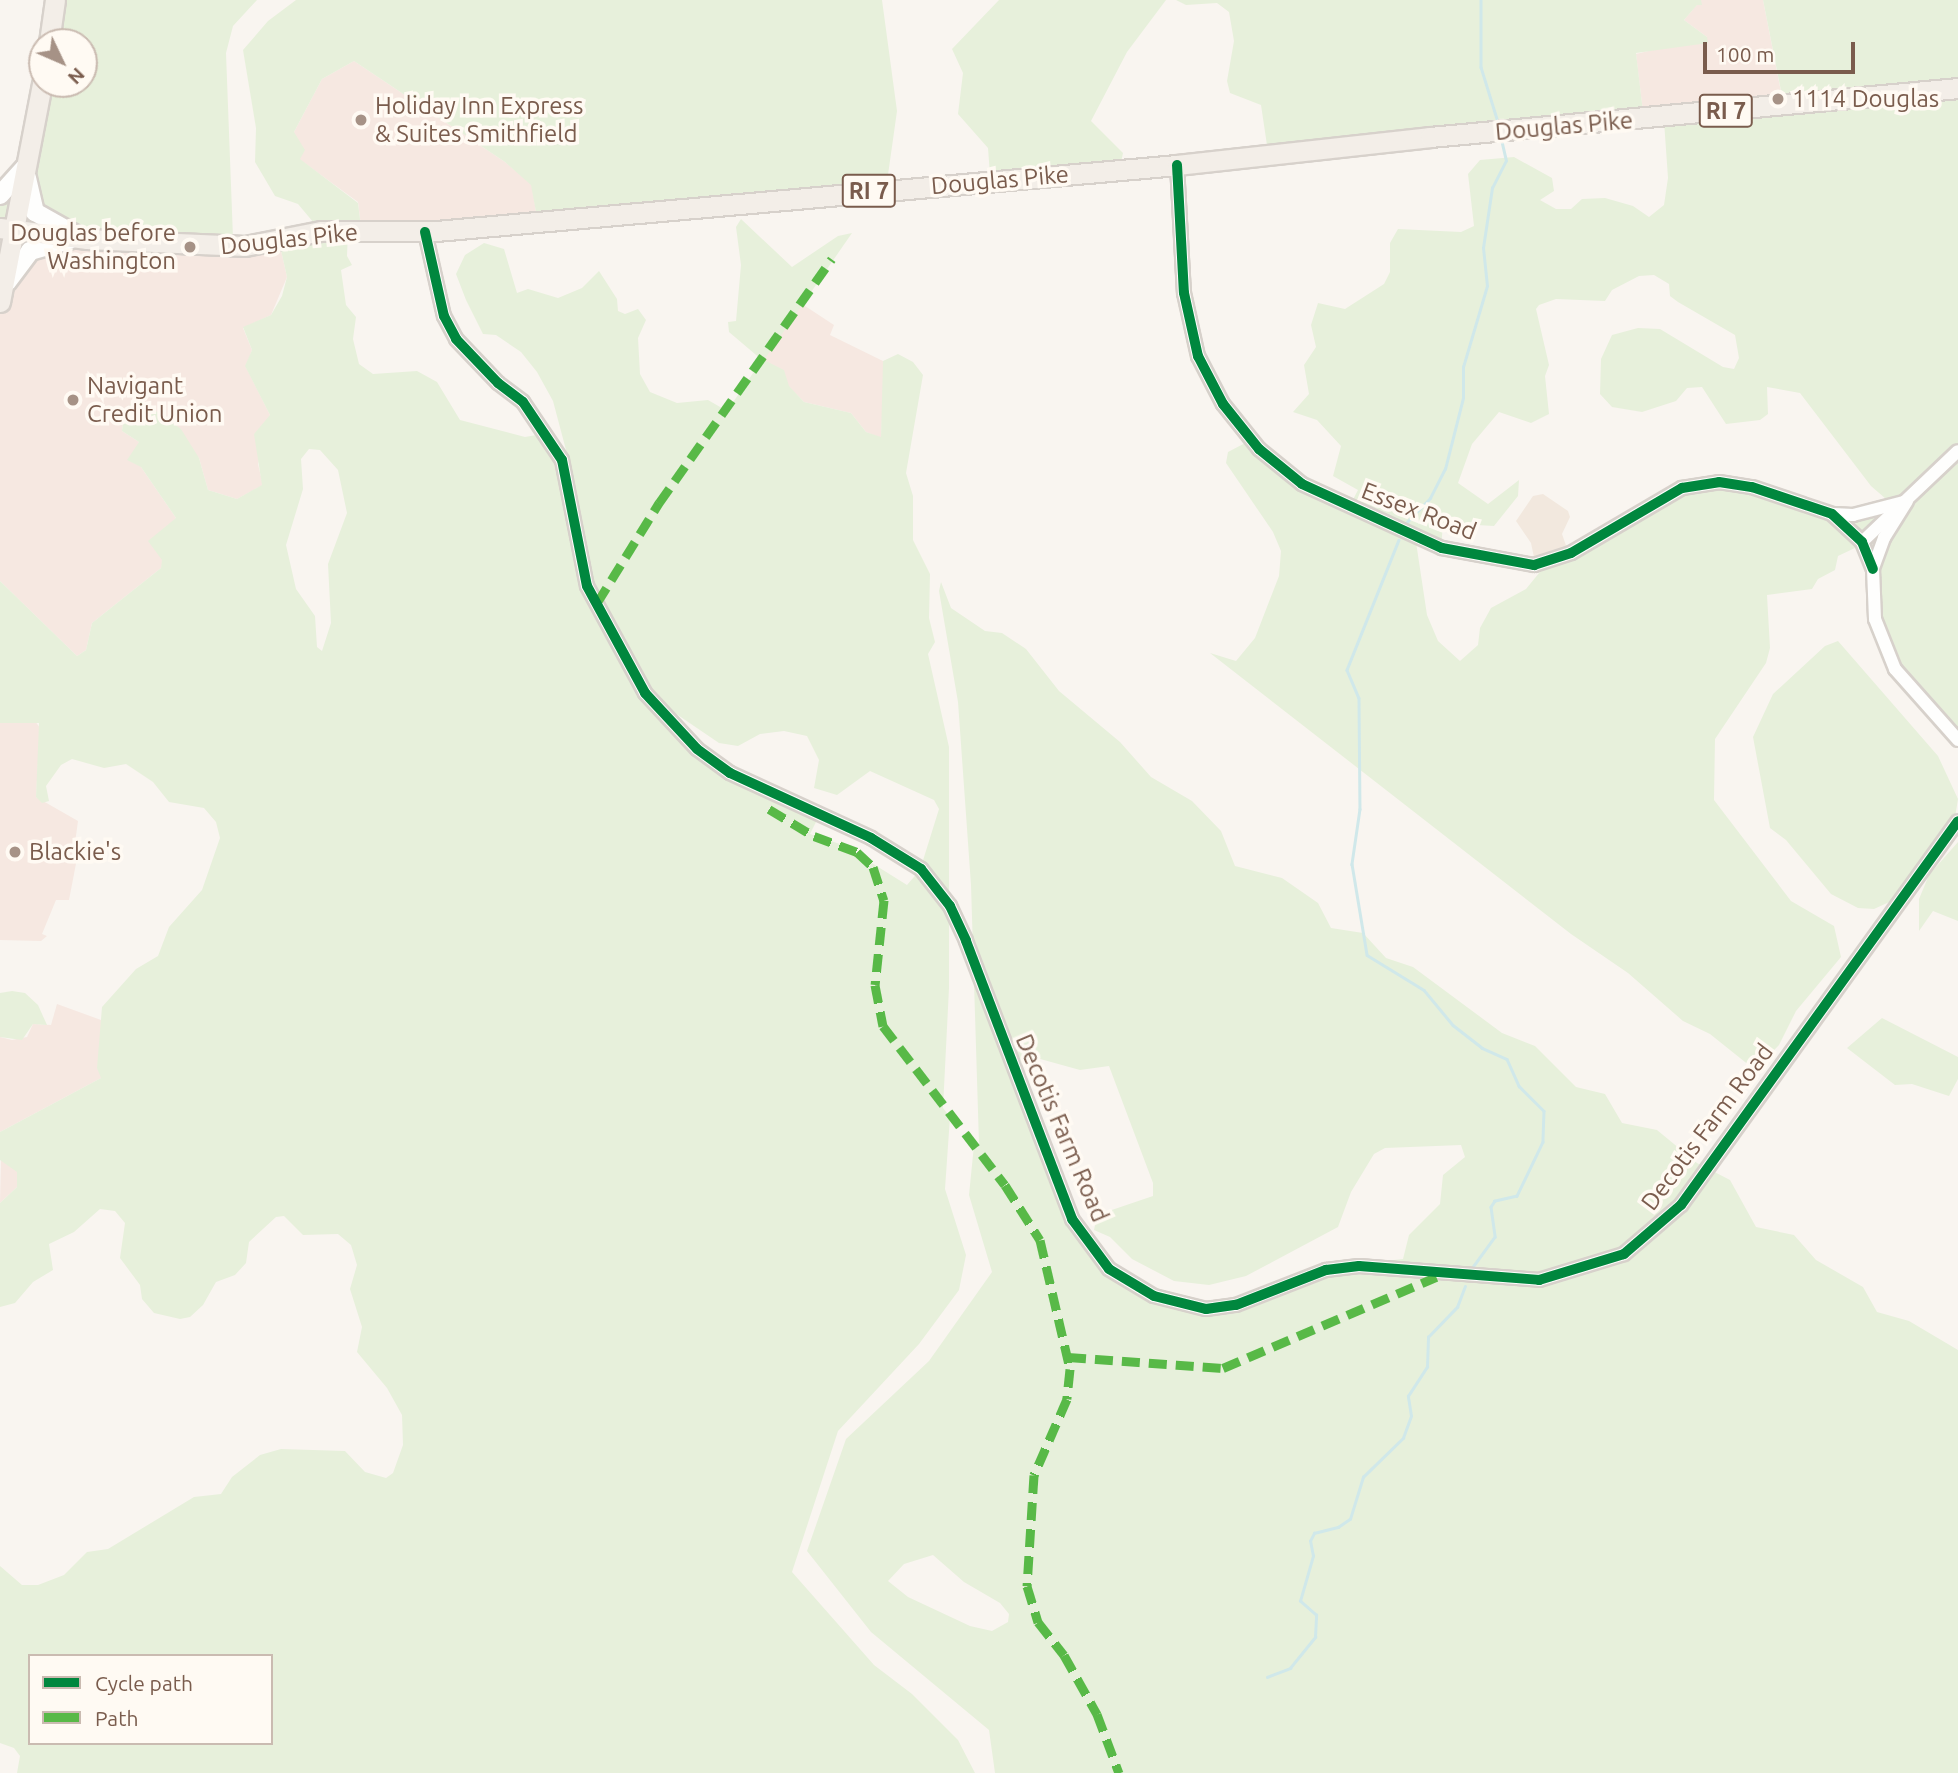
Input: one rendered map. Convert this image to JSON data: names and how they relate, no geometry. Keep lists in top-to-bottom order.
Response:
{
  "streets": {
    "main road": ["RI 7", "Douglas Pike"],
    "street": ["Essex Road", "Decotis Farm Road"]
  },
  "crossings": [
    ["Douglas Pike", "Essex Road"],
    ["Douglas Pike", "Decotis Farm Road"]
  ],
  "places": [
    "1114 Douglas",
    "Holiday Inn Express & Suites Smithfield",
    "Douglas before Washington",
    "Navigant Credit Union",
    "Blackie's"
  ],
  "legend": ["Cycle path", "Path"],
  "scale_bar": "100 m",
  "north": "bottom right"
}
